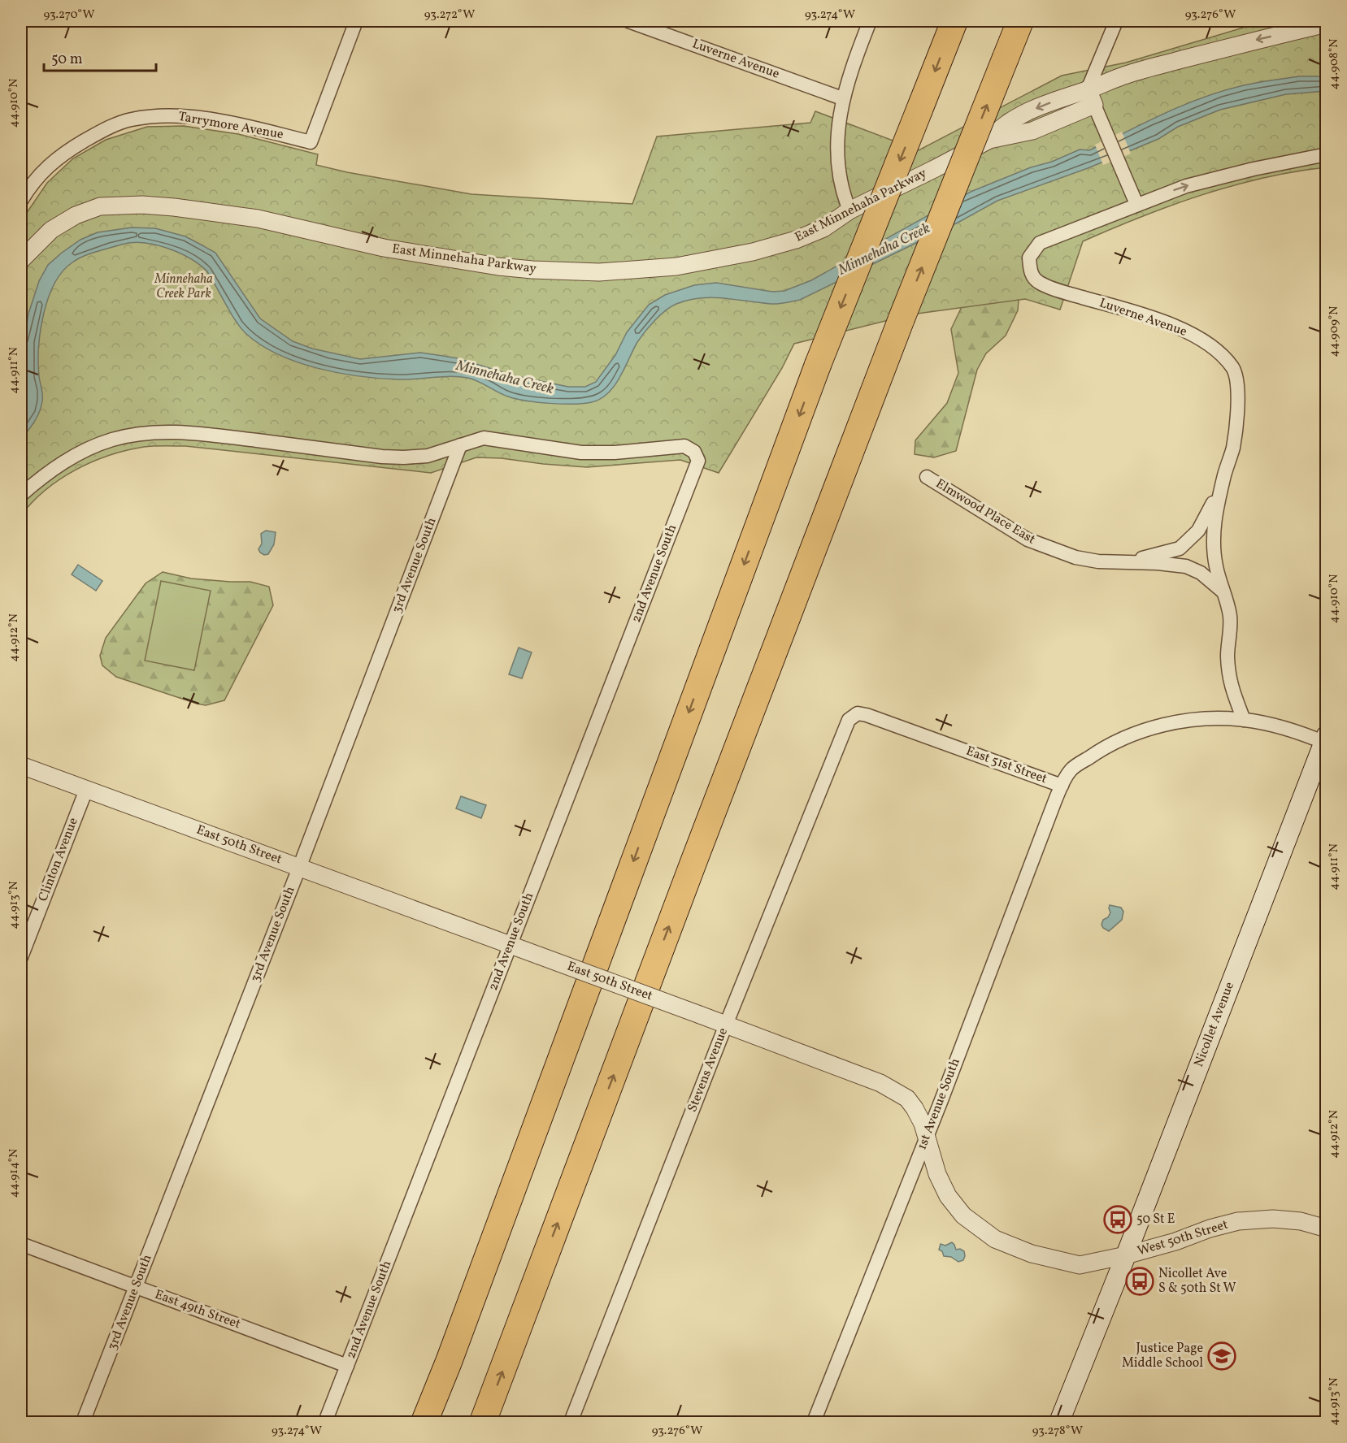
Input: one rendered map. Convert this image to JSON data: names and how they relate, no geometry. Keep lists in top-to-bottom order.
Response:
{
  "streets": {
    "main road": ["Nicollet Avenue"],
    "street": [
      "Luverne Avenue",
      "Tarrymore Avenue",
      "East Minnehaha Parkway",
      "Elmwood Place East",
      "3rd Avenue South",
      "2nd Avenue South",
      "East 51st Street",
      "East 50th Street",
      "Clinton Avenue",
      "Stevens Avenue",
      "1st Avenue South",
      "West 50th Street",
      "East 49th Street"
    ]
  },
  "crossings": [
    ["Luverne Avenue", "Elmwood Place East"],
    ["3rd Avenue South", "2nd Avenue South"],
    ["3rd Avenue South", "East 50th Street"],
    ["3rd Avenue South", "East 49th Street"],
    ["2nd Avenue South", "East 50th Street"],
    ["2nd Avenue South", "East 49th Street"],
    ["East 51st Street", "Nicollet Avenue"],
    ["East 51st Street", "Stevens Avenue"],
    ["East 51st Street", "1st Avenue South"],
    ["East 50th Street", "Clinton Avenue"],
    ["East 50th Street", "Nicollet Avenue"],
    ["East 50th Street", "Stevens Avenue"],
    ["East 50th Street", "1st Avenue South"],
    ["East 50th Street", "West 50th Street"],
    ["Nicollet Avenue", "West 50th Street"]
  ],
  "water": ["Minnehaha Creek"],
  "parks": ["Minnehaha Creek Park"],
  "places": {
    "bus stop": ["50 St E", "Nicollet Ave S & 50th St W"],
    "school or university": ["Justice Page Middle School"]
  },
  "scale_bar": "50 m",
  "coordinates": [
    "93.270°W",
    "93.272°W",
    "93.274°W",
    "93.276°W",
    "44.908°N",
    "44.910°N",
    "44.909°N",
    "44.911°N",
    "44.912°N",
    "44.913°N",
    "44.914°N",
    "93.278°W"
  ]
}
